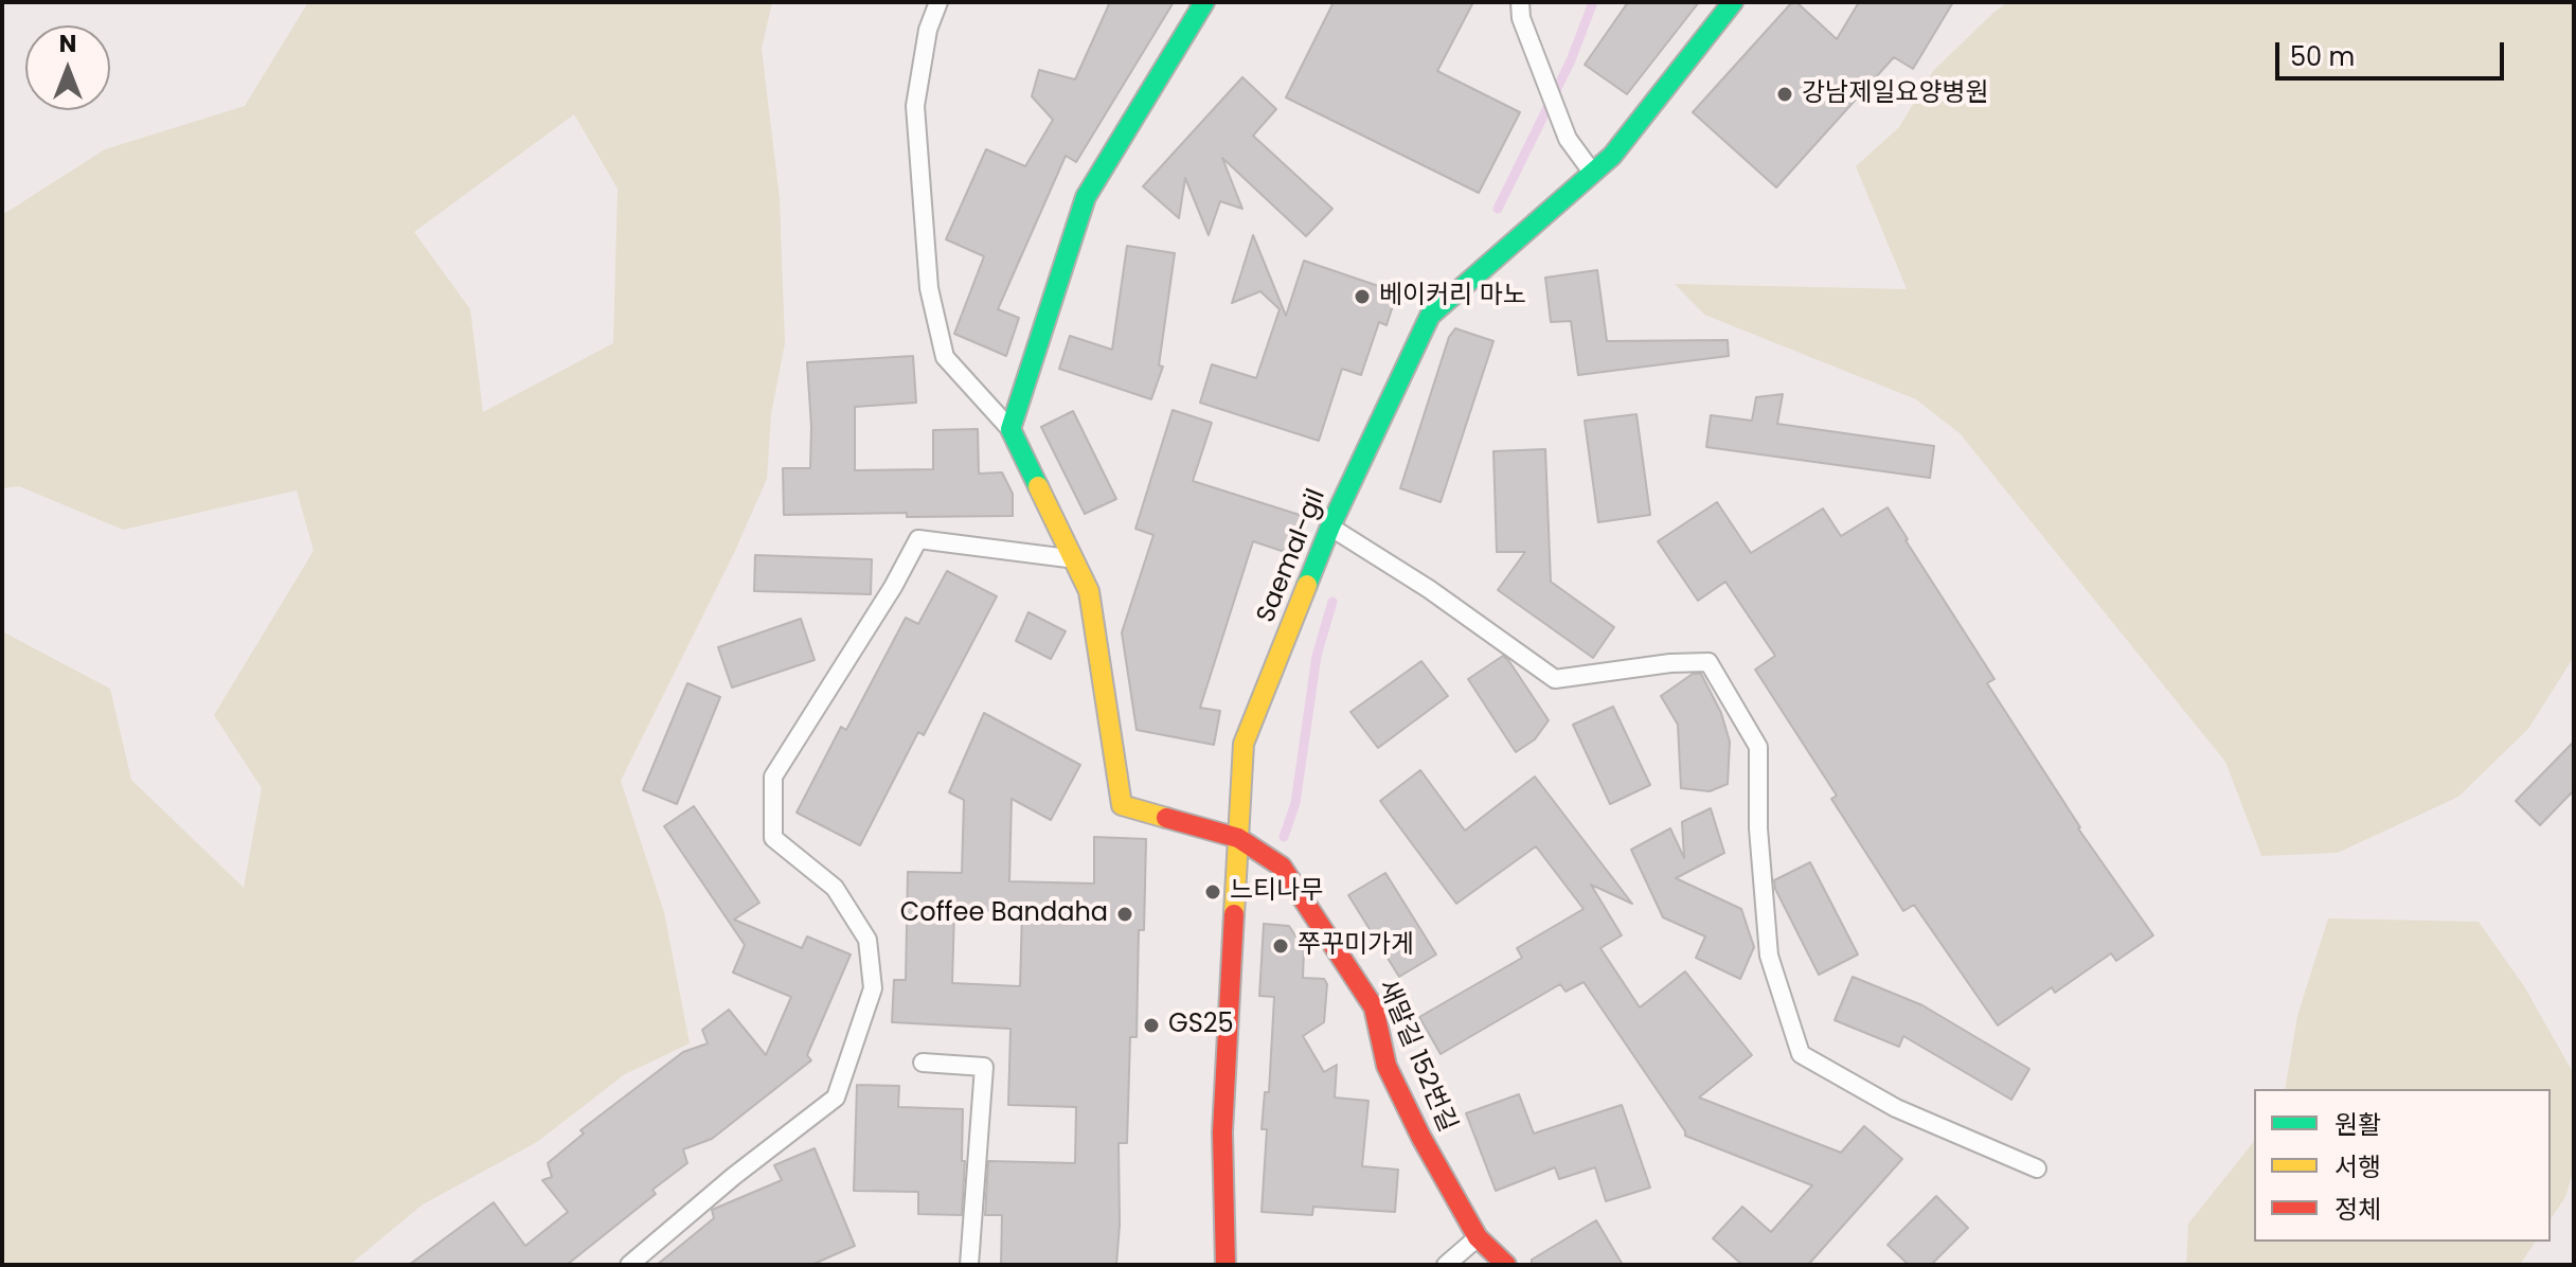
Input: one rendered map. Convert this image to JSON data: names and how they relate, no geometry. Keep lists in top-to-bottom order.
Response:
{
  "streets": {
    "street": ["Saemal-gil", "새말길 152번길"]
  },
  "crossings": [
    ["Saemal-gil", "새말길 152번길"]
  ],
  "places": [
    "강남제일요양병원",
    "베이커리 마노",
    "느티나무",
    "Coffee Bandaha",
    "쭈꾸미가게",
    "GS25"
  ],
  "legend": ["원활", "서행", "정체"],
  "scale_bar": "50 m",
  "north": "top"
}
